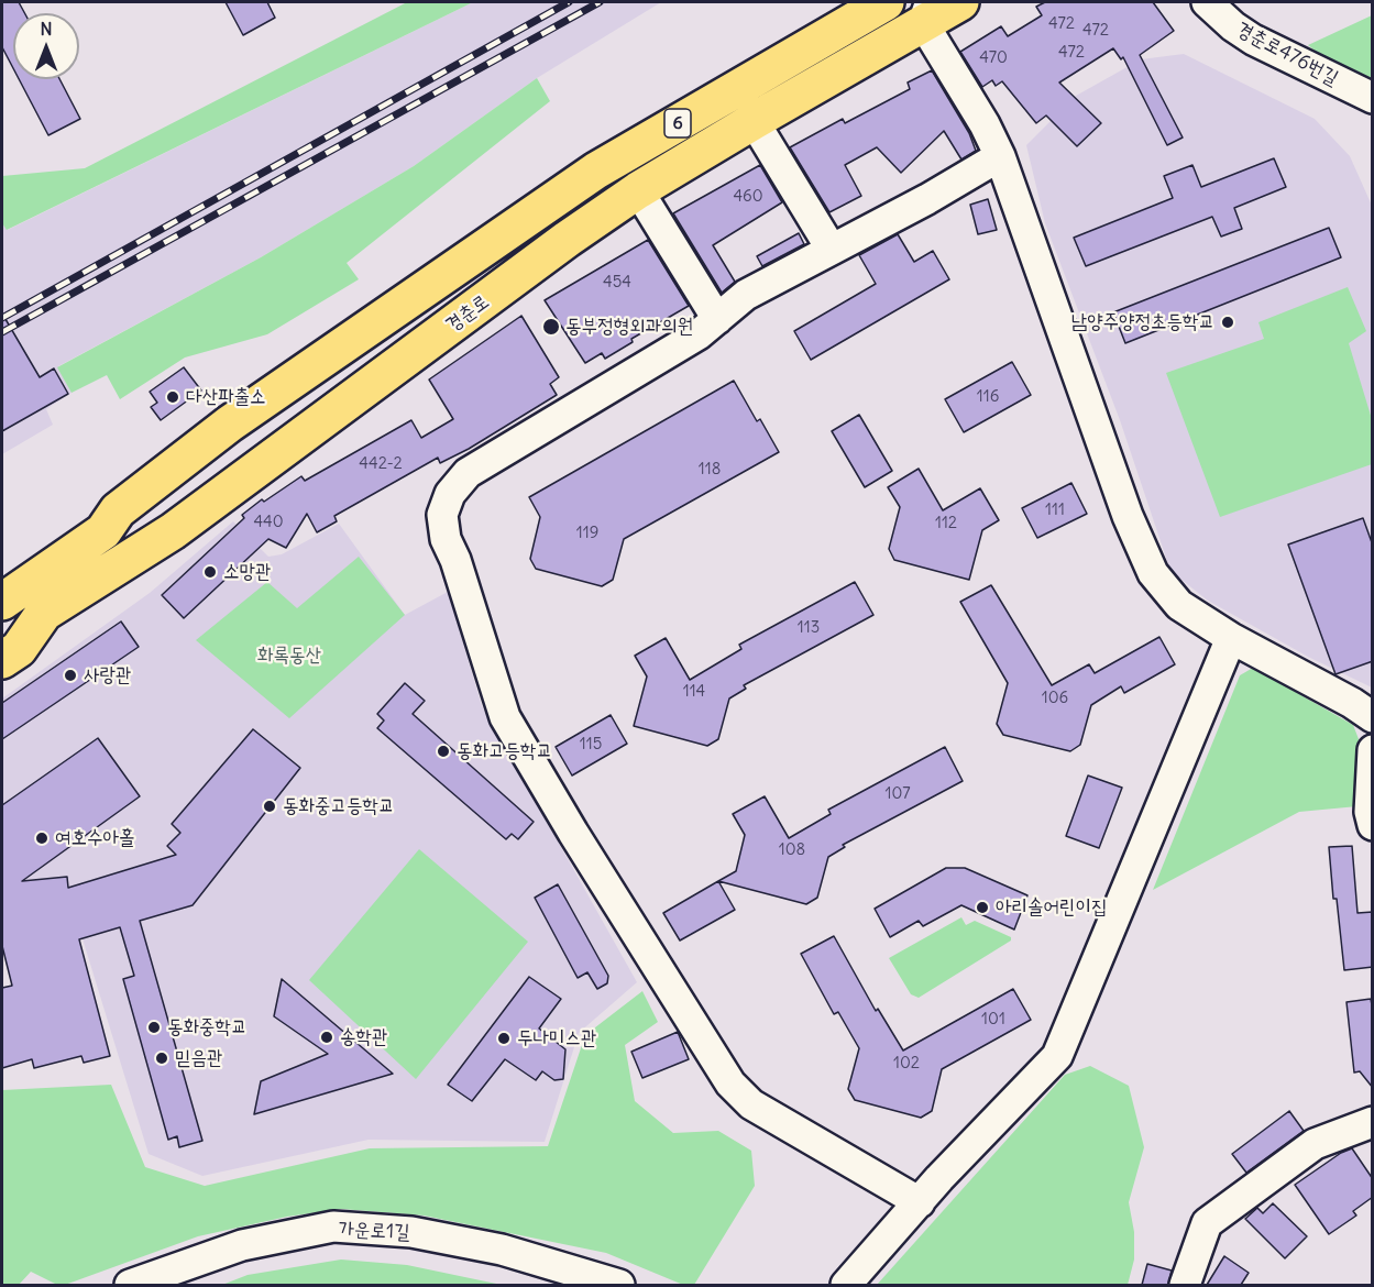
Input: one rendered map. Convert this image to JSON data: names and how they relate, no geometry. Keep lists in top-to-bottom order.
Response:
{
  "streets": {
    "main road": ["6", "경춘로"],
    "street": ["경춘로476번길", "가운로1길"]
  },
  "parks": ["화록동산"],
  "places": [
    "남양주양정초등학교",
    "동부정형외과의원",
    "다산파출소",
    "소망관",
    "사랑관",
    "동화고등학교",
    "동화중고등학교",
    "여호수아홀",
    "아리솔어린이집",
    "동화중학교",
    "송학관",
    "두나미스관",
    "믿음관"
  ],
  "house_numbers": [
    "472",
    "472",
    "472",
    "470",
    "460",
    "454",
    "116",
    "442-2",
    "118",
    "111",
    "440",
    "112",
    "119",
    "113",
    "114",
    "106",
    "115",
    "107",
    "108",
    "101",
    "102"
  ],
  "north": "top"
}
